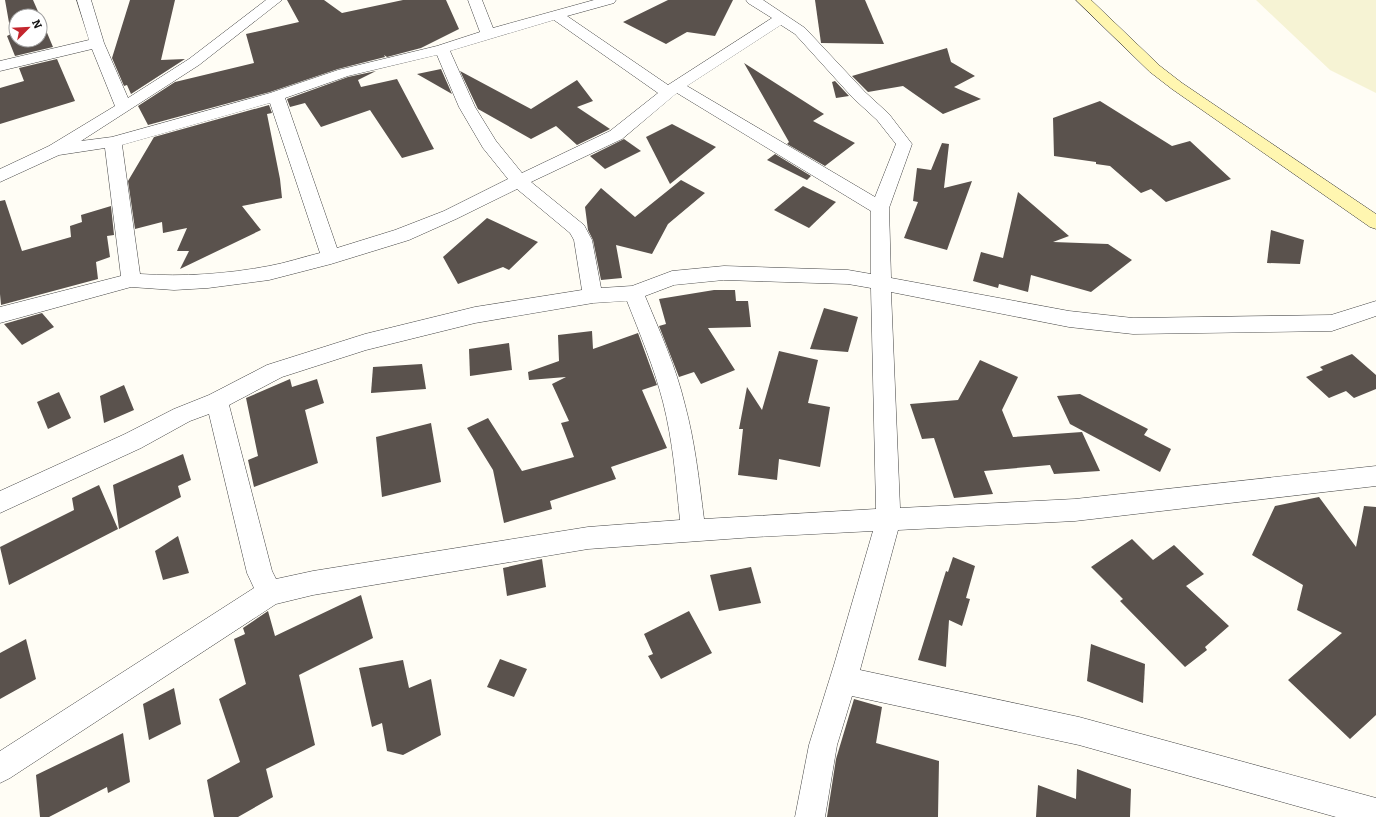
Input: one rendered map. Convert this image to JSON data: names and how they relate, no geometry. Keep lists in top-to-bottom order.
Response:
{
  "north": "top right"
}
